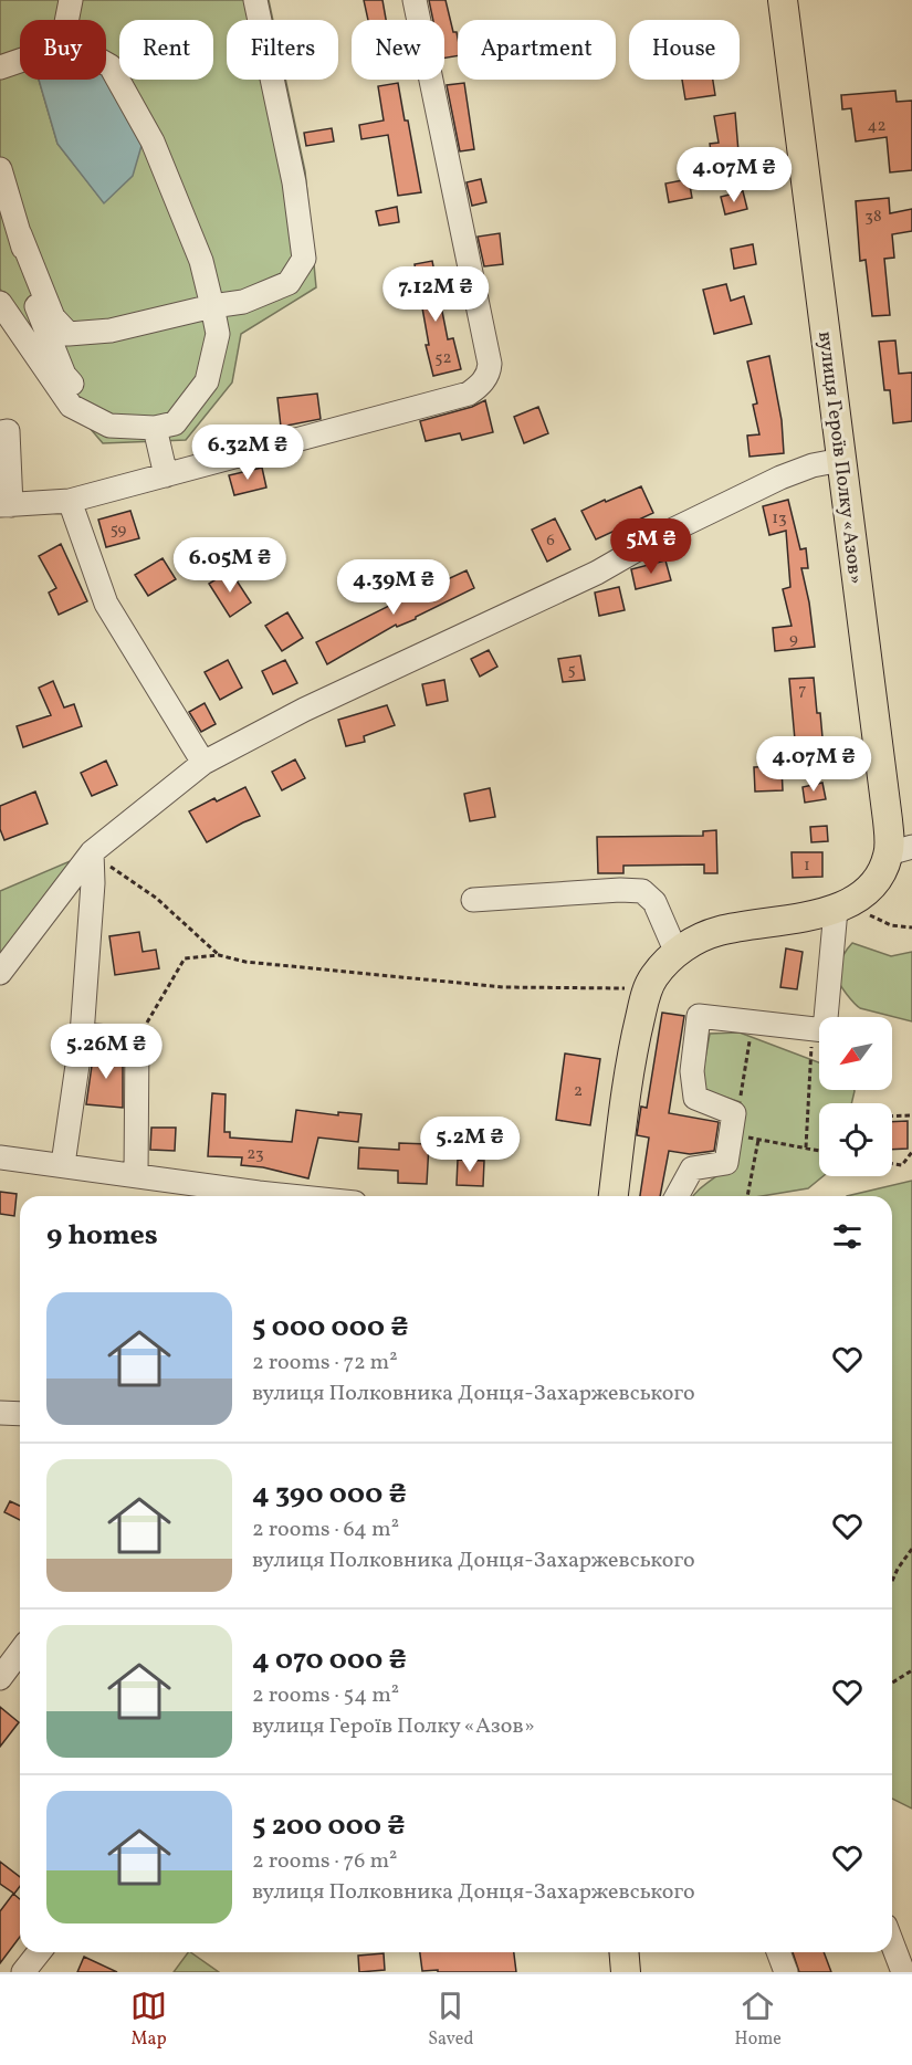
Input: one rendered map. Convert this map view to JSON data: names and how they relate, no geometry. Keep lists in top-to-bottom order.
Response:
{
  "streets": {
    "main road": ["вулиця Героїв Полку «Азов»"]
  },
  "house_numbers": [
    "42",
    "38",
    "52",
    "13",
    "59",
    "6",
    "9",
    "5",
    "7",
    "1",
    "2",
    "23"
  ],
  "north": "bottom left",
  "page": {
    "chip": [
      "Buy",
      "Rent",
      "Filters",
      "New",
      "Apartment",
      "House"
    ],
    "price": [
      "4.07M ₴",
      "7.12M ₴",
      "6.32M ₴",
      "5M ₴",
      "6.05M ₴",
      "4.39M ₴",
      "4.07M ₴",
      "5.26M ₴",
      "5.2M ₴"
    ],
    "heading": "9 homes",
    "list": [
      {
        "name": "5 000 000 ₴",
        "note": "2 rooms · 72 m² · вулиця Полковника Донця-Захаржевського"
      },
      {
        "name": "4 390 000 ₴",
        "note": "2 rooms · 64 m² · вулиця Полковника Донця-Захаржевського"
      },
      {
        "name": "4 070 000 ₴",
        "note": "2 rooms · 54 m² · вулиця Героїв Полку «Азов»"
      },
      {
        "name": "5 200 000 ₴",
        "note": "2 rooms · 76 m² · вулиця Полковника Донця-Захаржевського"
      }
    ],
    "tabs": ["Map", "Saved", "Home"]
  }
}
